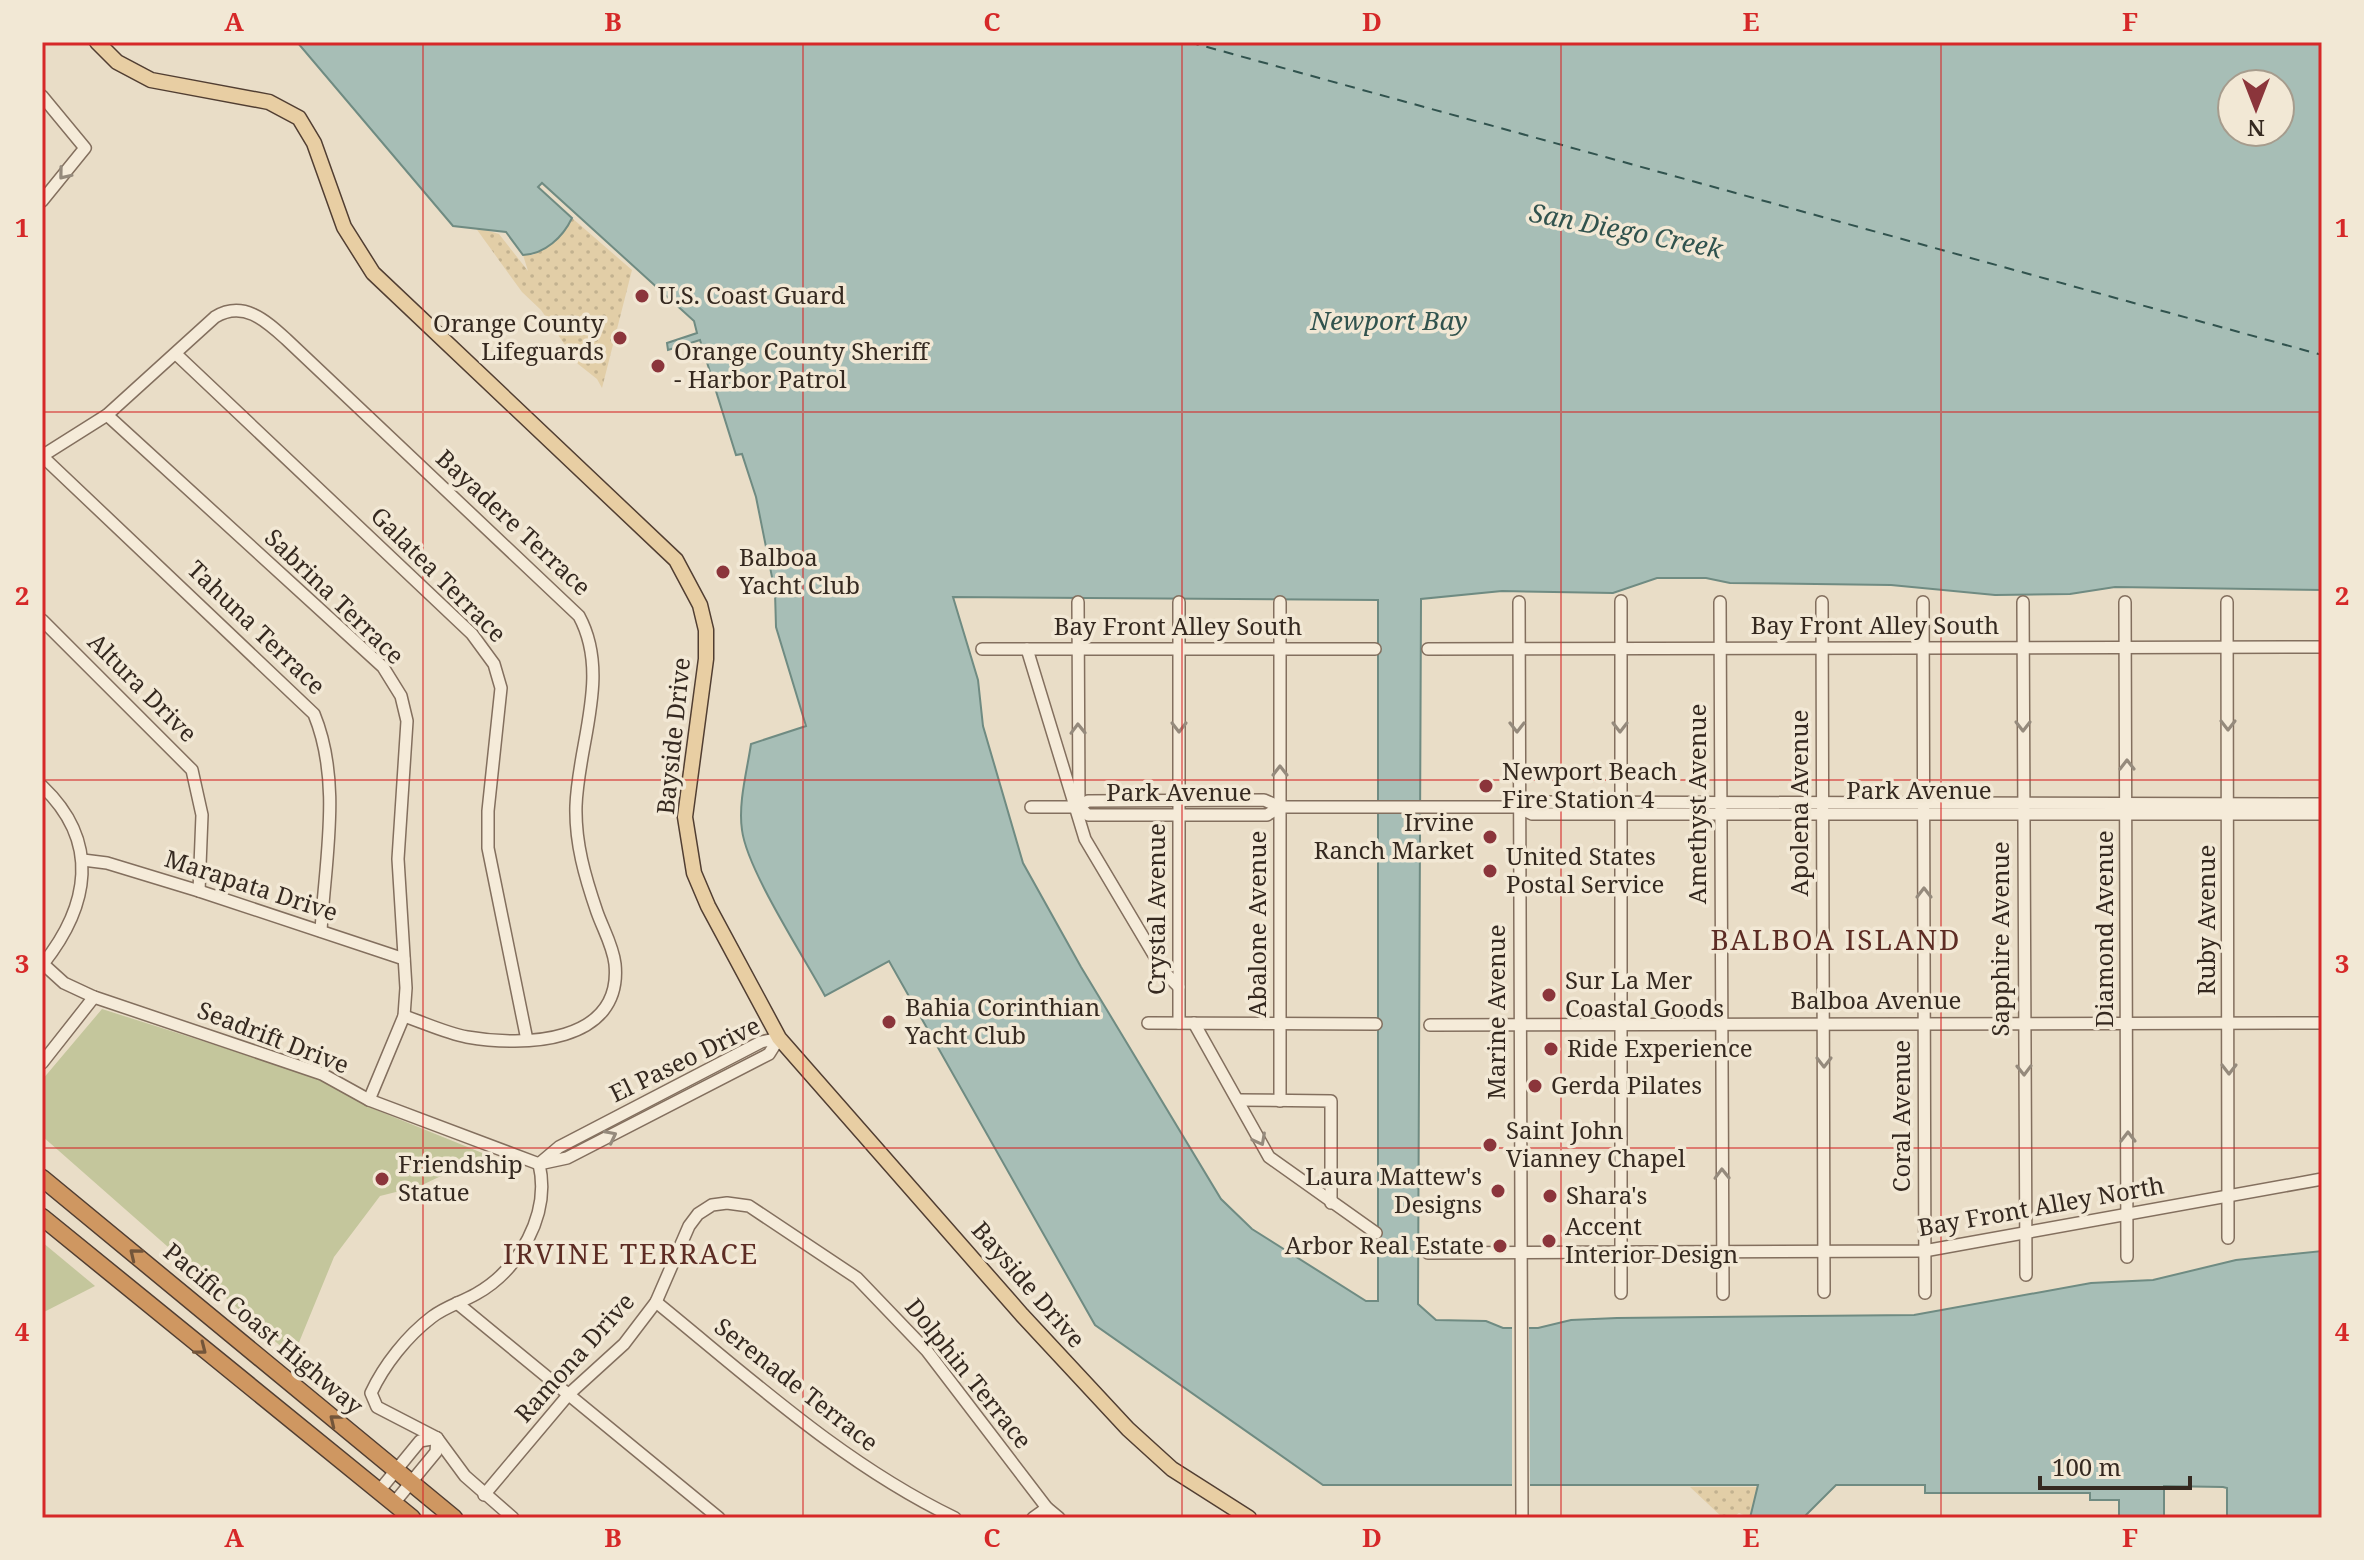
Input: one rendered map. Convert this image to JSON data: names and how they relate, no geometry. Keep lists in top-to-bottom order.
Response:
{
  "streets": {
    "highway": ["Pacific Coast Highway"],
    "main road": ["Bayside Drive"],
    "street": [
      "Bayadere Terrace",
      "Galatea Terrace",
      "Sabrina Terrace",
      "Bay Front Alley South",
      "Tahuna Terrace",
      "Altura Drive",
      "Park Avenue",
      "Apolena Avenue",
      "Amethyst Avenue",
      "Marapata Drive",
      "Crystal Avenue",
      "Ruby Avenue",
      "Abalone Avenue",
      "Diamond Avenue",
      "Sapphire Avenue",
      "Balboa Avenue",
      "Marine Avenue",
      "Seadrift Drive",
      "El Paseo Drive",
      "Coral Avenue",
      "Bay Front Alley North",
      "Ramona Drive",
      "Dolphin Terrace",
      "Serenade Terrace"
    ]
  },
  "crossings": [
    ["Bayadere Terrace", "Galatea Terrace"],
    ["Bayadere Terrace", "Sabrina Terrace"],
    ["Sabrina Terrace", "Marapata Drive"],
    ["Sabrina Terrace", "Seadrift Drive"],
    ["Bay Front Alley South", "Apolena Avenue"],
    ["Bay Front Alley South", "Amethyst Avenue"],
    ["Bay Front Alley South", "Crystal Avenue"],
    ["Bay Front Alley South", "Ruby Avenue"],
    ["Bay Front Alley South", "Abalone Avenue"],
    ["Bay Front Alley South", "Diamond Avenue"],
    ["Bay Front Alley South", "Sapphire Avenue"],
    ["Bay Front Alley South", "Marine Avenue"],
    ["Bay Front Alley South", "Coral Avenue"],
    ["Tahuna Terrace", "Marapata Drive"],
    ["Altura Drive", "Marapata Drive"],
    ["Bayside Drive", "El Paseo Drive"],
    ["Park Avenue", "Apolena Avenue"],
    ["Park Avenue", "Amethyst Avenue"],
    ["Park Avenue", "Crystal Avenue"],
    ["Park Avenue", "Ruby Avenue"],
    ["Park Avenue", "Abalone Avenue"],
    ["Park Avenue", "Diamond Avenue"],
    ["Park Avenue", "Sapphire Avenue"],
    ["Park Avenue", "Marine Avenue"],
    ["Park Avenue", "Coral Avenue"],
    ["Apolena Avenue", "Balboa Avenue"],
    ["Apolena Avenue", "Bay Front Alley North"],
    ["Amethyst Avenue", "Balboa Avenue"],
    ["Amethyst Avenue", "Bay Front Alley North"],
    ["Ruby Avenue", "Balboa Avenue"],
    ["Ruby Avenue", "Bay Front Alley North"],
    ["Diamond Avenue", "Balboa Avenue"],
    ["Diamond Avenue", "Bay Front Alley North"],
    ["Sapphire Avenue", "Balboa Avenue"],
    ["Sapphire Avenue", "Bay Front Alley North"],
    ["Balboa Avenue", "Marine Avenue"],
    ["Balboa Avenue", "Coral Avenue"],
    ["Marine Avenue", "Bay Front Alley North"],
    ["Seadrift Drive", "El Paseo Drive"],
    ["Coral Avenue", "Bay Front Alley North"],
    ["Ramona Drive", "Dolphin Terrace"],
    ["Ramona Drive", "Serenade Terrace"]
  ],
  "one_way": [
    "Crystal Avenue",
    "Ruby Avenue",
    "Diamond Avenue",
    "Sapphire Avenue"
  ],
  "districts": ["BALBOA ISLAND", "IRVINE TERRACE"],
  "water": ["San Diego Creek", "Newport Bay"],
  "places": [
    "U.S. Coast Guard",
    "Orange County Lifeguards",
    "Orange County Sheriff - Harbor Patrol",
    "Balboa Yacht Club",
    "Newport Beach Fire Station 4",
    "Irvine Ranch Market",
    "United States Postal Service",
    "Sur La Mer Coastal Goods",
    "Bahia Corinthian Yacht Club",
    "Ride Experience",
    "Gerda Pilates",
    "Saint John Vianney Chapel",
    "Friendship Statue",
    "Laura Mattew's Designs",
    "Shara's",
    "Accent Interior Design",
    "Arbor Real Estate"
  ],
  "scale_bar": "100 m",
  "north": "bottom",
  "grid": {
    "columns": [
      "A",
      "B",
      "C",
      "D",
      "E",
      "F"
    ],
    "rows": [
      "1",
      "2",
      "3",
      "4"
    ]
  }
}
